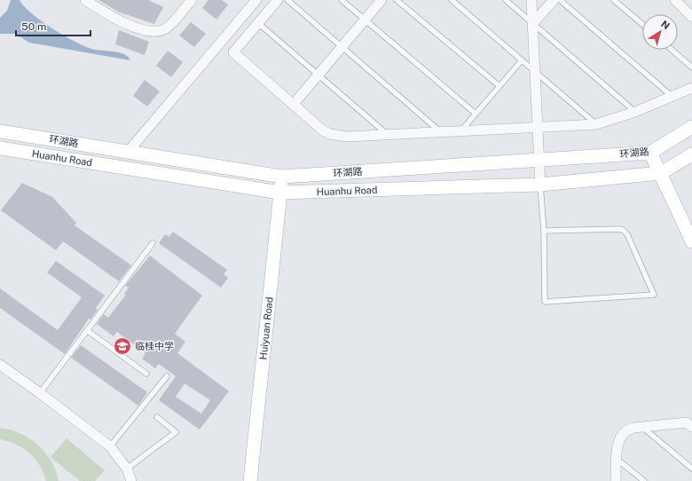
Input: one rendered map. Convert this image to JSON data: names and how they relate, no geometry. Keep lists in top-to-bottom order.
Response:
{
  "streets": {
    "main road": ["环湖路", "Huanhu Road", "Huiyuan Road"]
  },
  "crossings": [
    ["环湖路", "Huiyuan Road"],
    ["Huanhu Road", "Huiyuan Road"]
  ],
  "places": {
    "school or university": ["临桂中学"]
  },
  "scale_bar": "50 m",
  "north": "top right"
}
